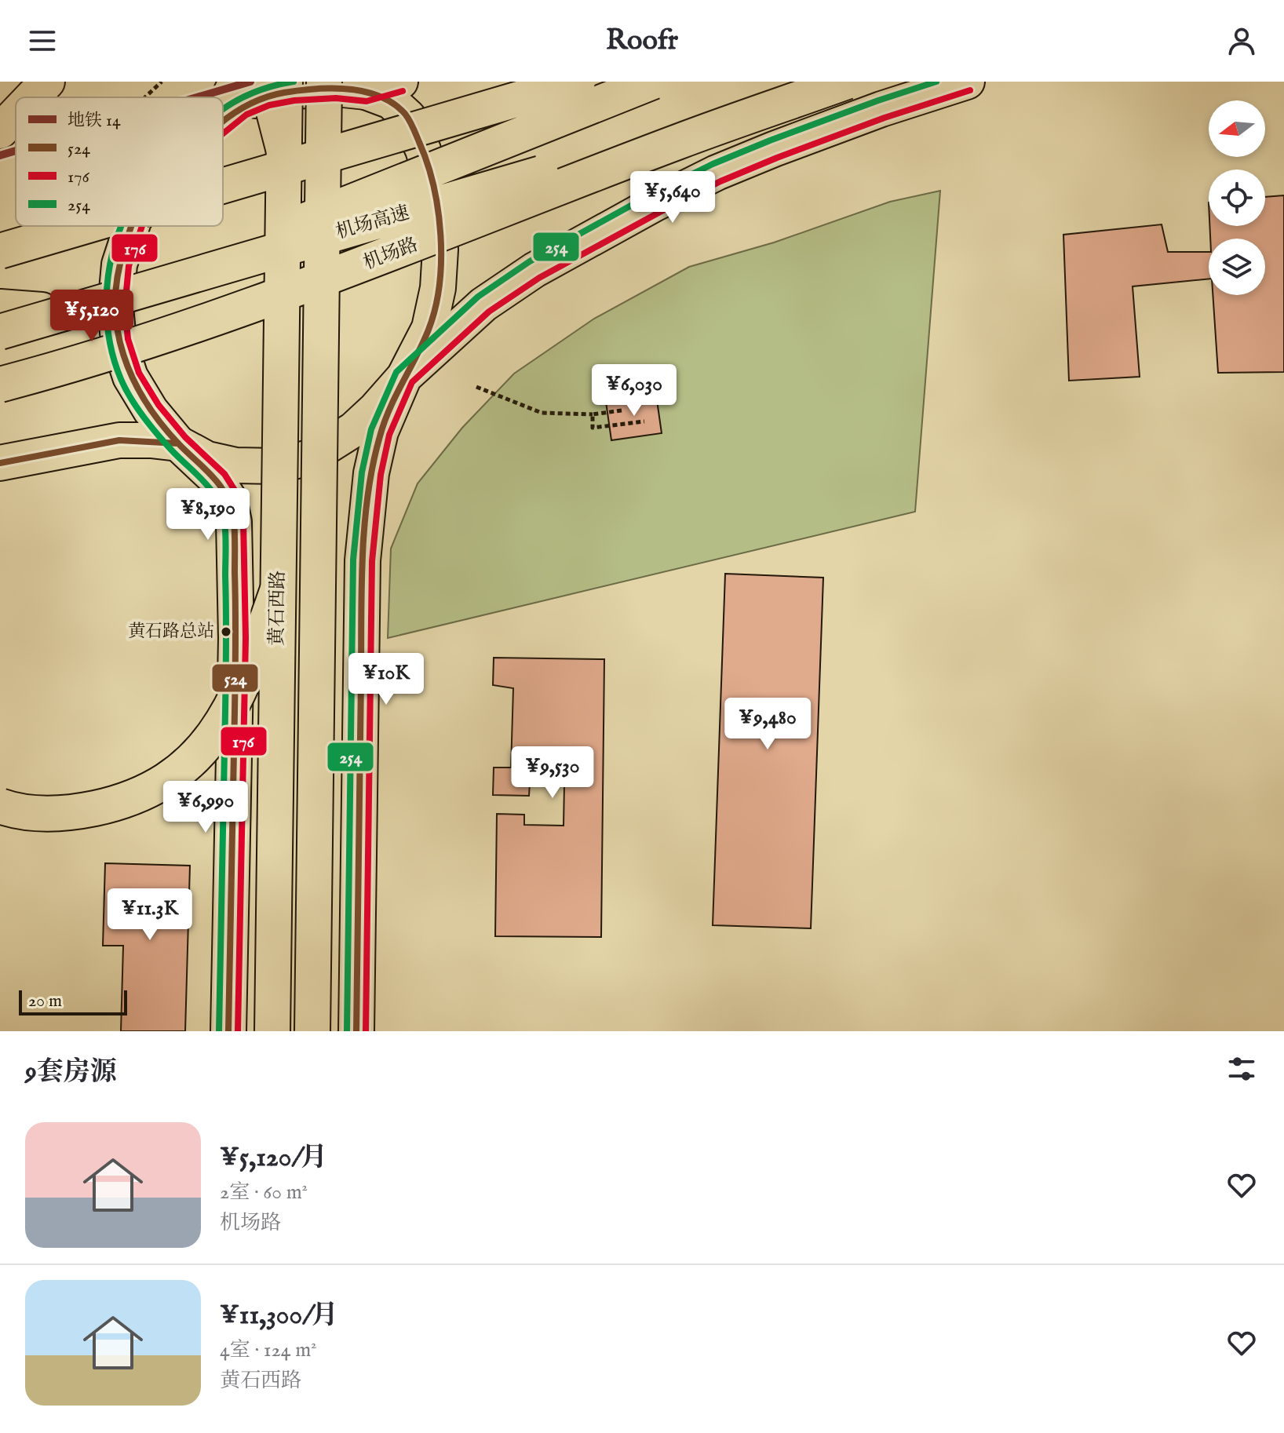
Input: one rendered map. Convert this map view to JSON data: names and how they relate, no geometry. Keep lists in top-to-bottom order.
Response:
{
  "streets": {
    "main road": ["机场高速", "机场路", "黄石西路"]
  },
  "places": ["黄石路总站"],
  "lines": [
    "metro line 14",
    "transit line 254",
    "transit line 524",
    "transit line 176"
  ],
  "legend": [
    "地铁 14",
    "524",
    "176",
    "254"
  ],
  "scale_bar": "20 m",
  "north": "left",
  "page": {
    "header": "Roofr",
    "price": [
      "¥5,640",
      "¥5,120",
      "¥6,030",
      "¥8,190",
      "¥10K",
      "¥9,480",
      "¥9,530",
      "¥6,990",
      "¥11.3K"
    ],
    "scale": "20 m",
    "heading": "9套房源",
    "list": [
      {
        "name": "¥5,120/月",
        "note": "2室 · 60 m² · 机场路"
      },
      {
        "name": "¥11,300/月",
        "note": "4室 · 124 m² · 黄石西路"
      }
    ]
  }
}
